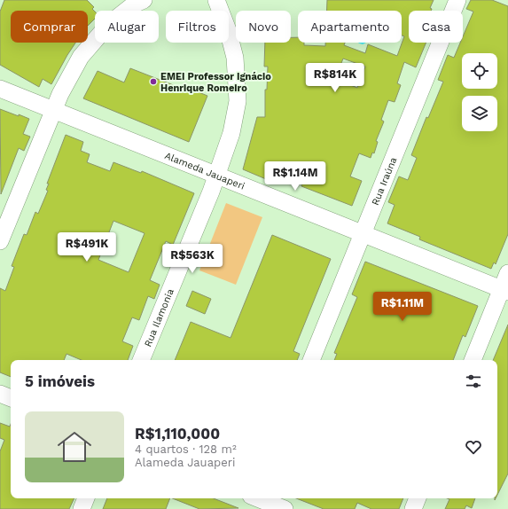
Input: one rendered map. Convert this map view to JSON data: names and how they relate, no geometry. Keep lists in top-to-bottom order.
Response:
{
  "streets": {
    "street": ["Alameda Jauaperi", "Rua Iraúna", "Rua Ilamonia"]
  },
  "crossings": [
    ["Alameda Jauaperi", "Rua Iraúna"],
    ["Alameda Jauaperi", "Rua Ilamonia"]
  ],
  "places": ["EMEI Professor Ignácio Henrique Romeiro"],
  "page": {
    "chip": [
      "Comprar",
      "Alugar",
      "Filtros",
      "Novo",
      "Apartamento",
      "Casa"
    ],
    "price": [
      "R$814K",
      "R$1.14M",
      "R$491K",
      "R$563K",
      "R$1.11M"
    ],
    "heading": "5 imóveis",
    "list": [
      {
        "name": "R$1,110,000",
        "note": "4 quartos · 128 m² · Alameda Jauaperi"
      }
    ]
  }
}
